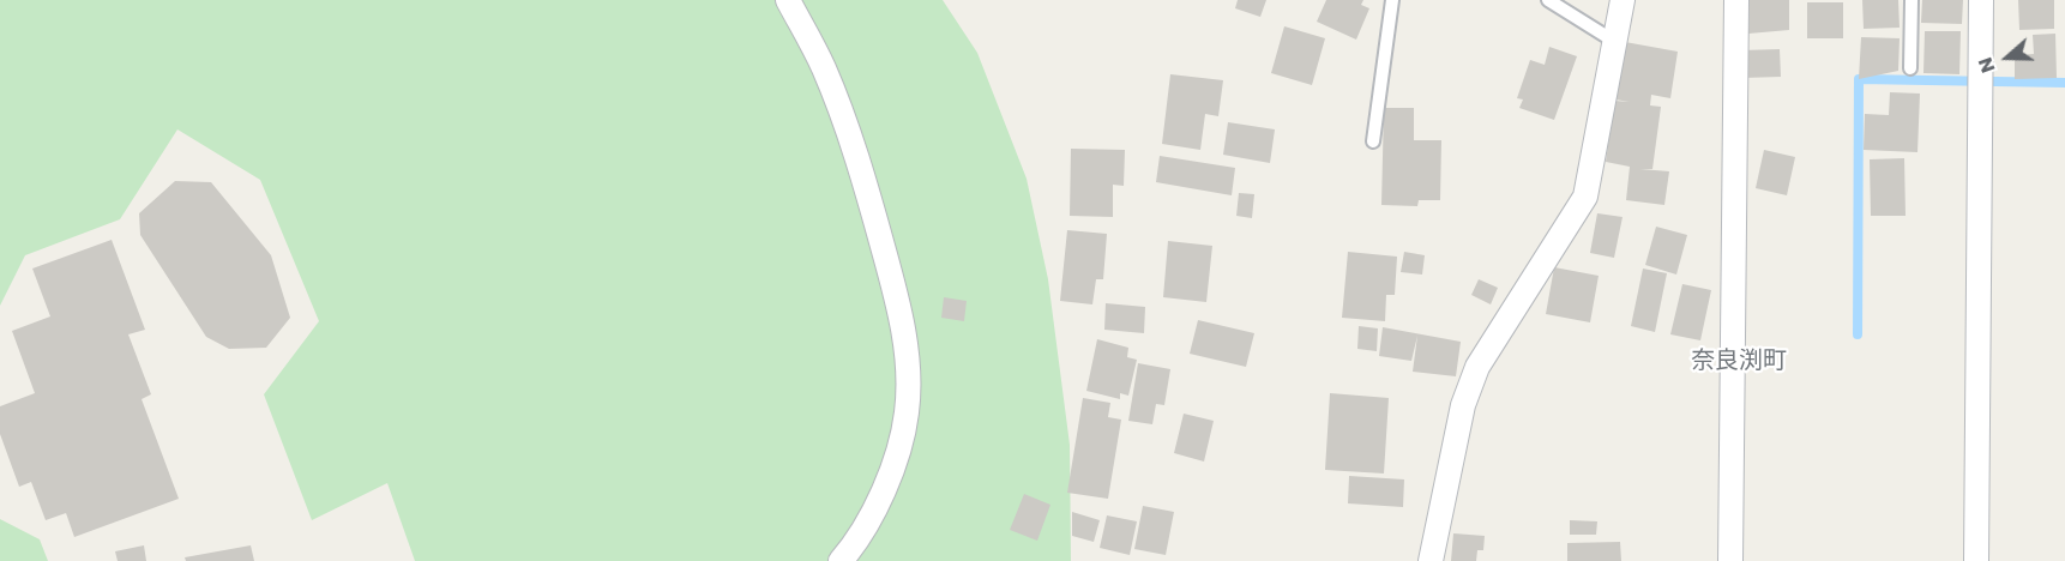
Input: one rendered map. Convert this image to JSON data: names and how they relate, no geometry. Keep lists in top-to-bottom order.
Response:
{
  "districts": ["奈良渕町"],
  "north": "left"
}
